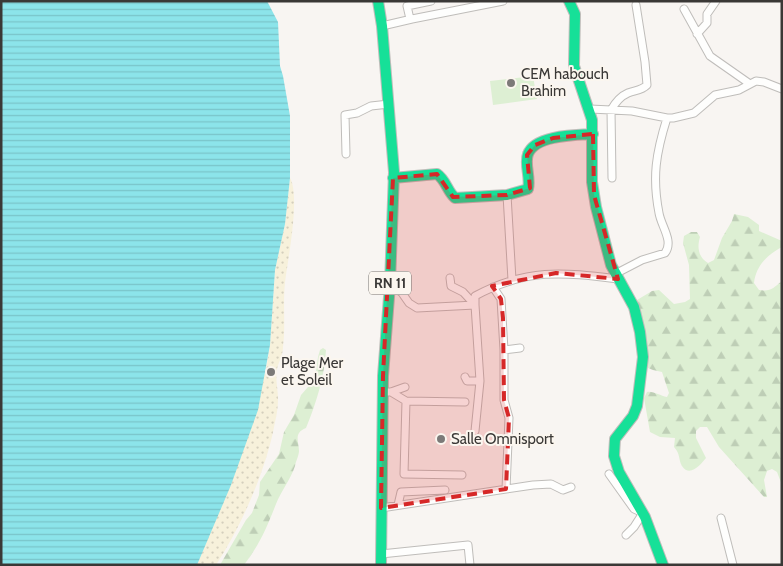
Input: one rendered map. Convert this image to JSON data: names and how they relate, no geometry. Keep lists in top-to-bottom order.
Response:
{
  "streets": {
    "street": ["RN 11"]
  },
  "places": ["CEM habouch Brahim", "Plage Mer et Soleil", "Salle Omnisport"]
}
